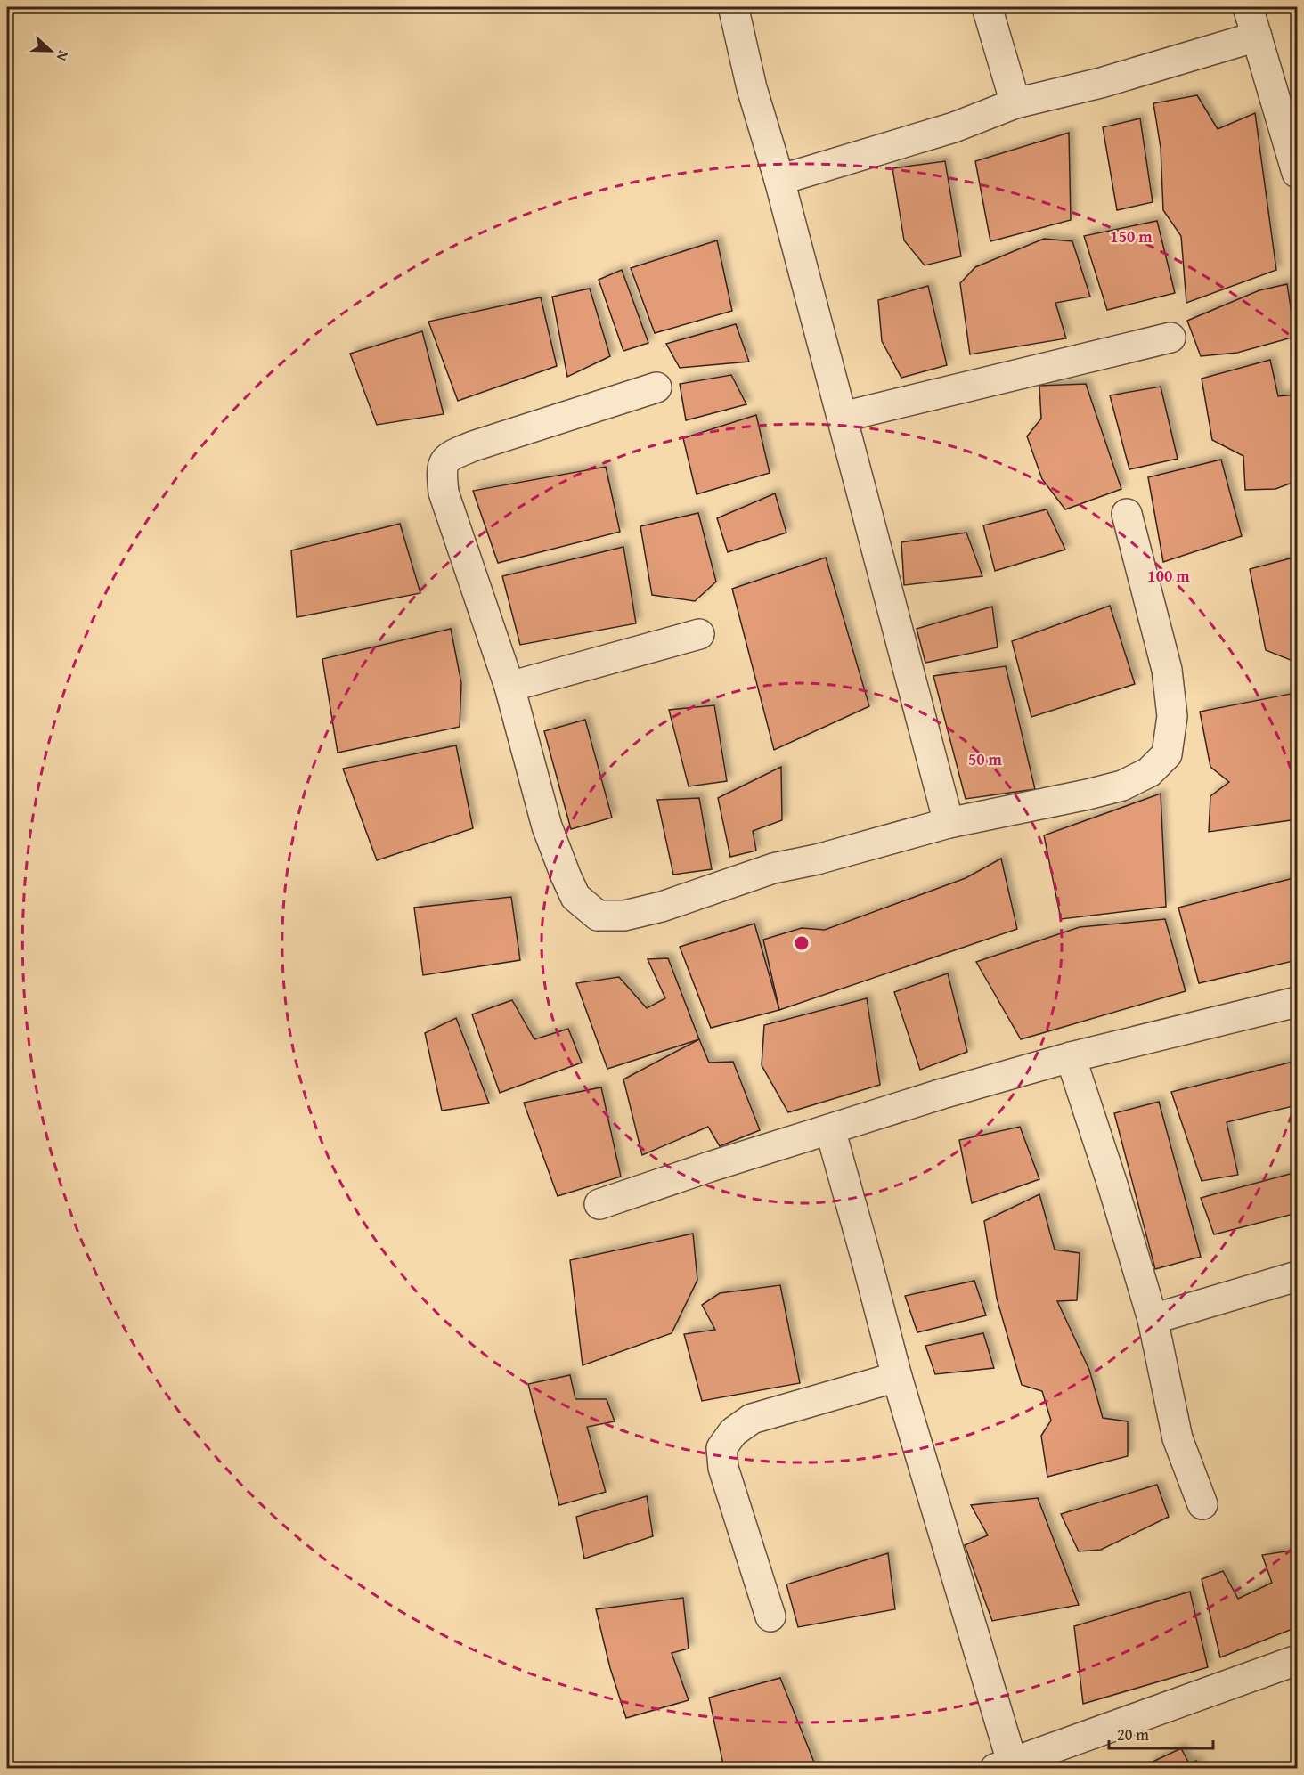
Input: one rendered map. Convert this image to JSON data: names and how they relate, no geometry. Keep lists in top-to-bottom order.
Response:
{
  "scale_bar": "20 m",
  "north": "right",
  "rings": ["150 m", "100 m", "50 m"]
}
